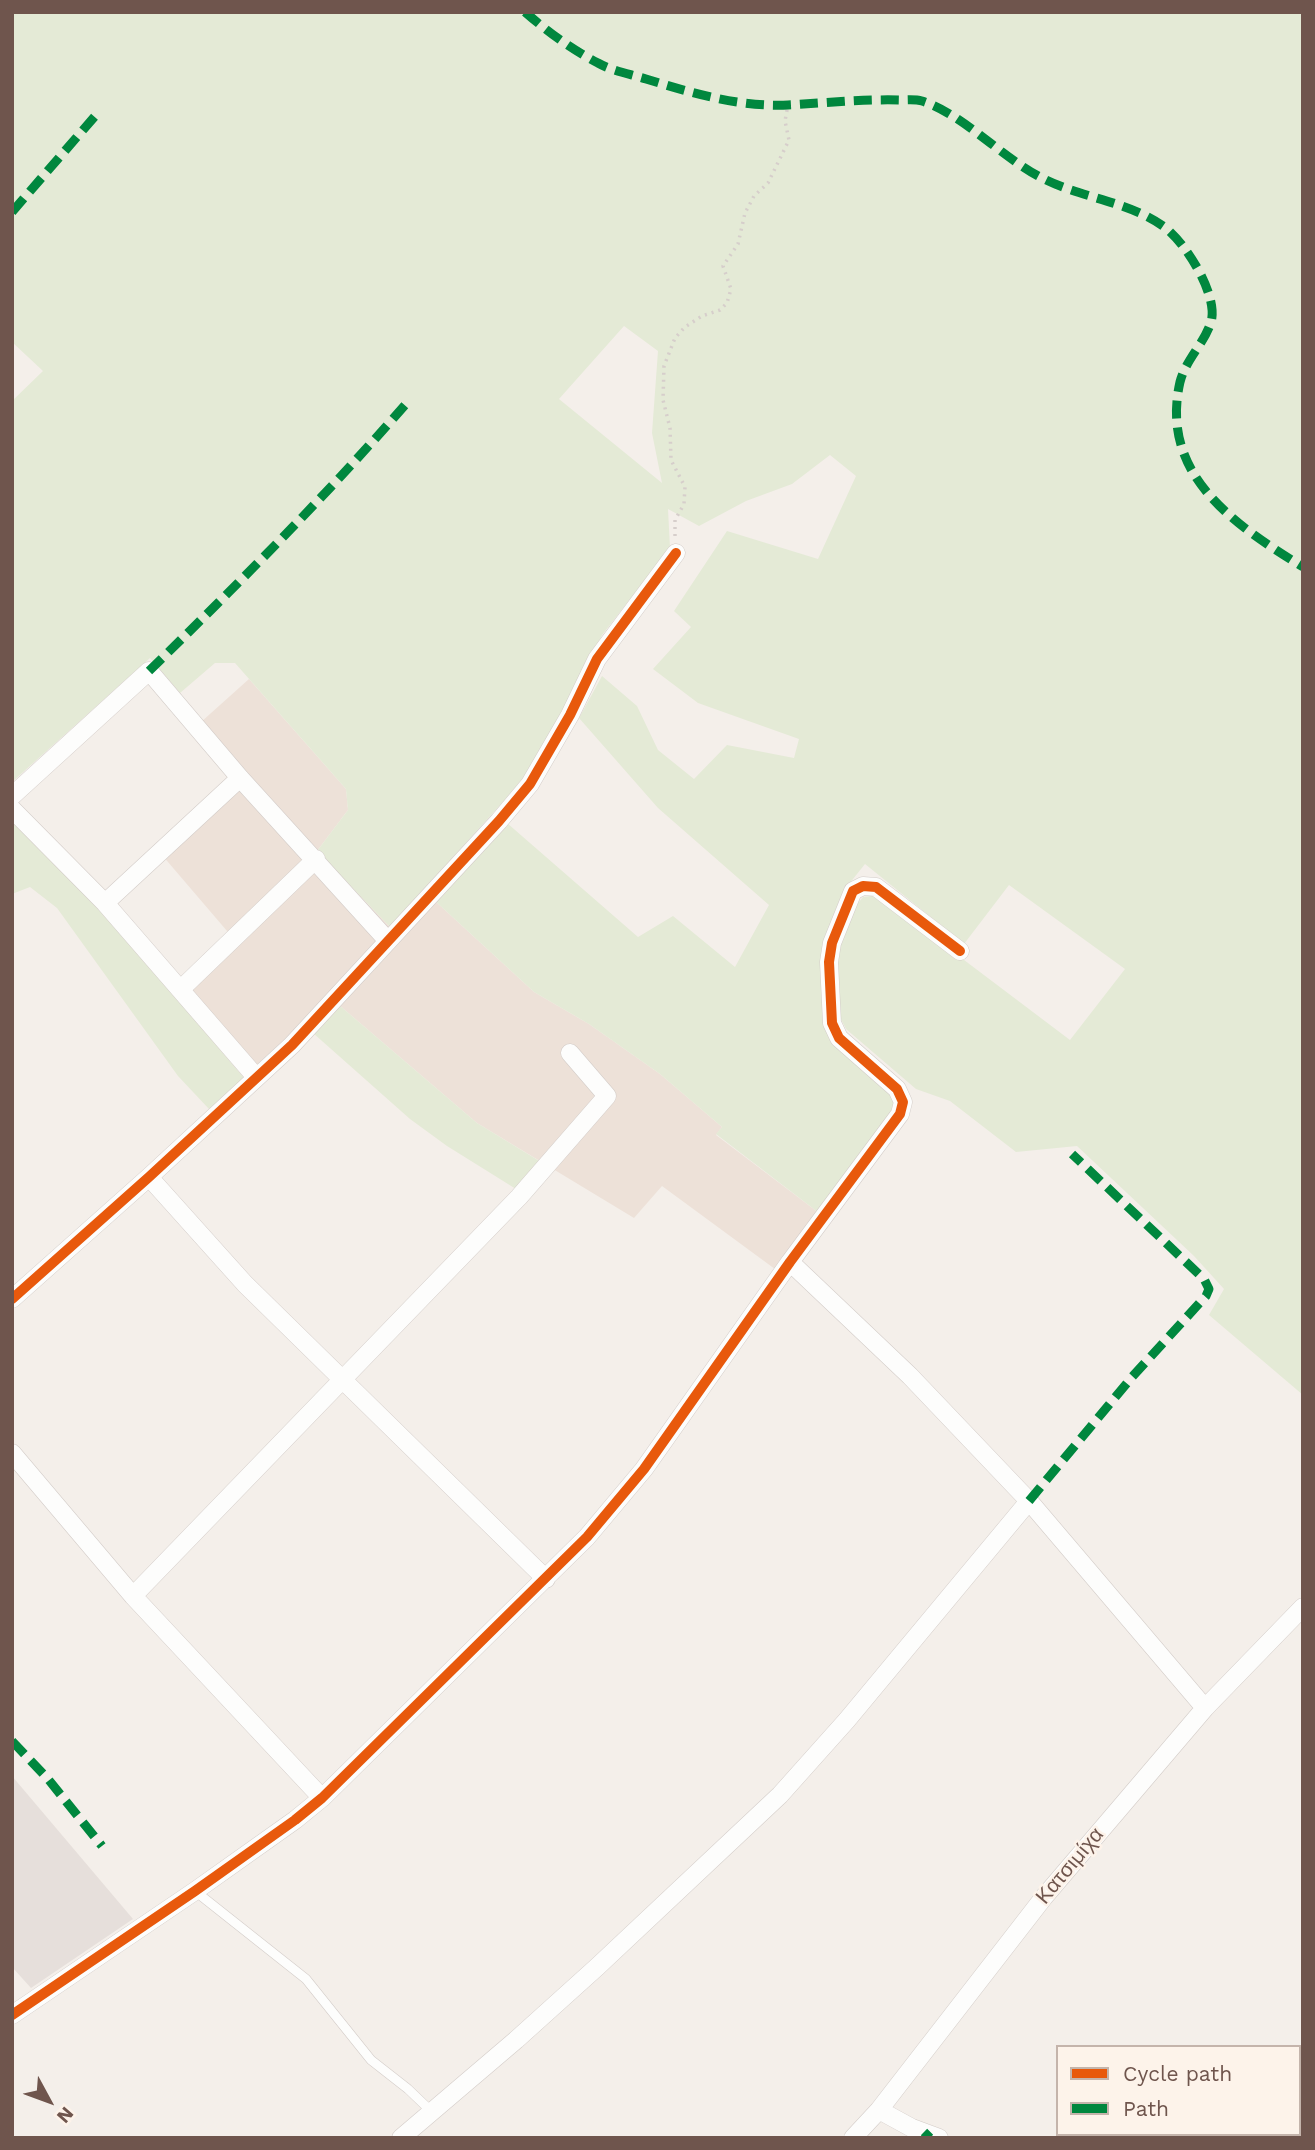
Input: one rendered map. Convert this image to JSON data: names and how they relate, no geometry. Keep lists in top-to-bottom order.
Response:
{
  "streets": {
    "street": ["Κατσιμίχα"]
  },
  "legend": ["Cycle path", "Path"],
  "north": "bottom right"
}
